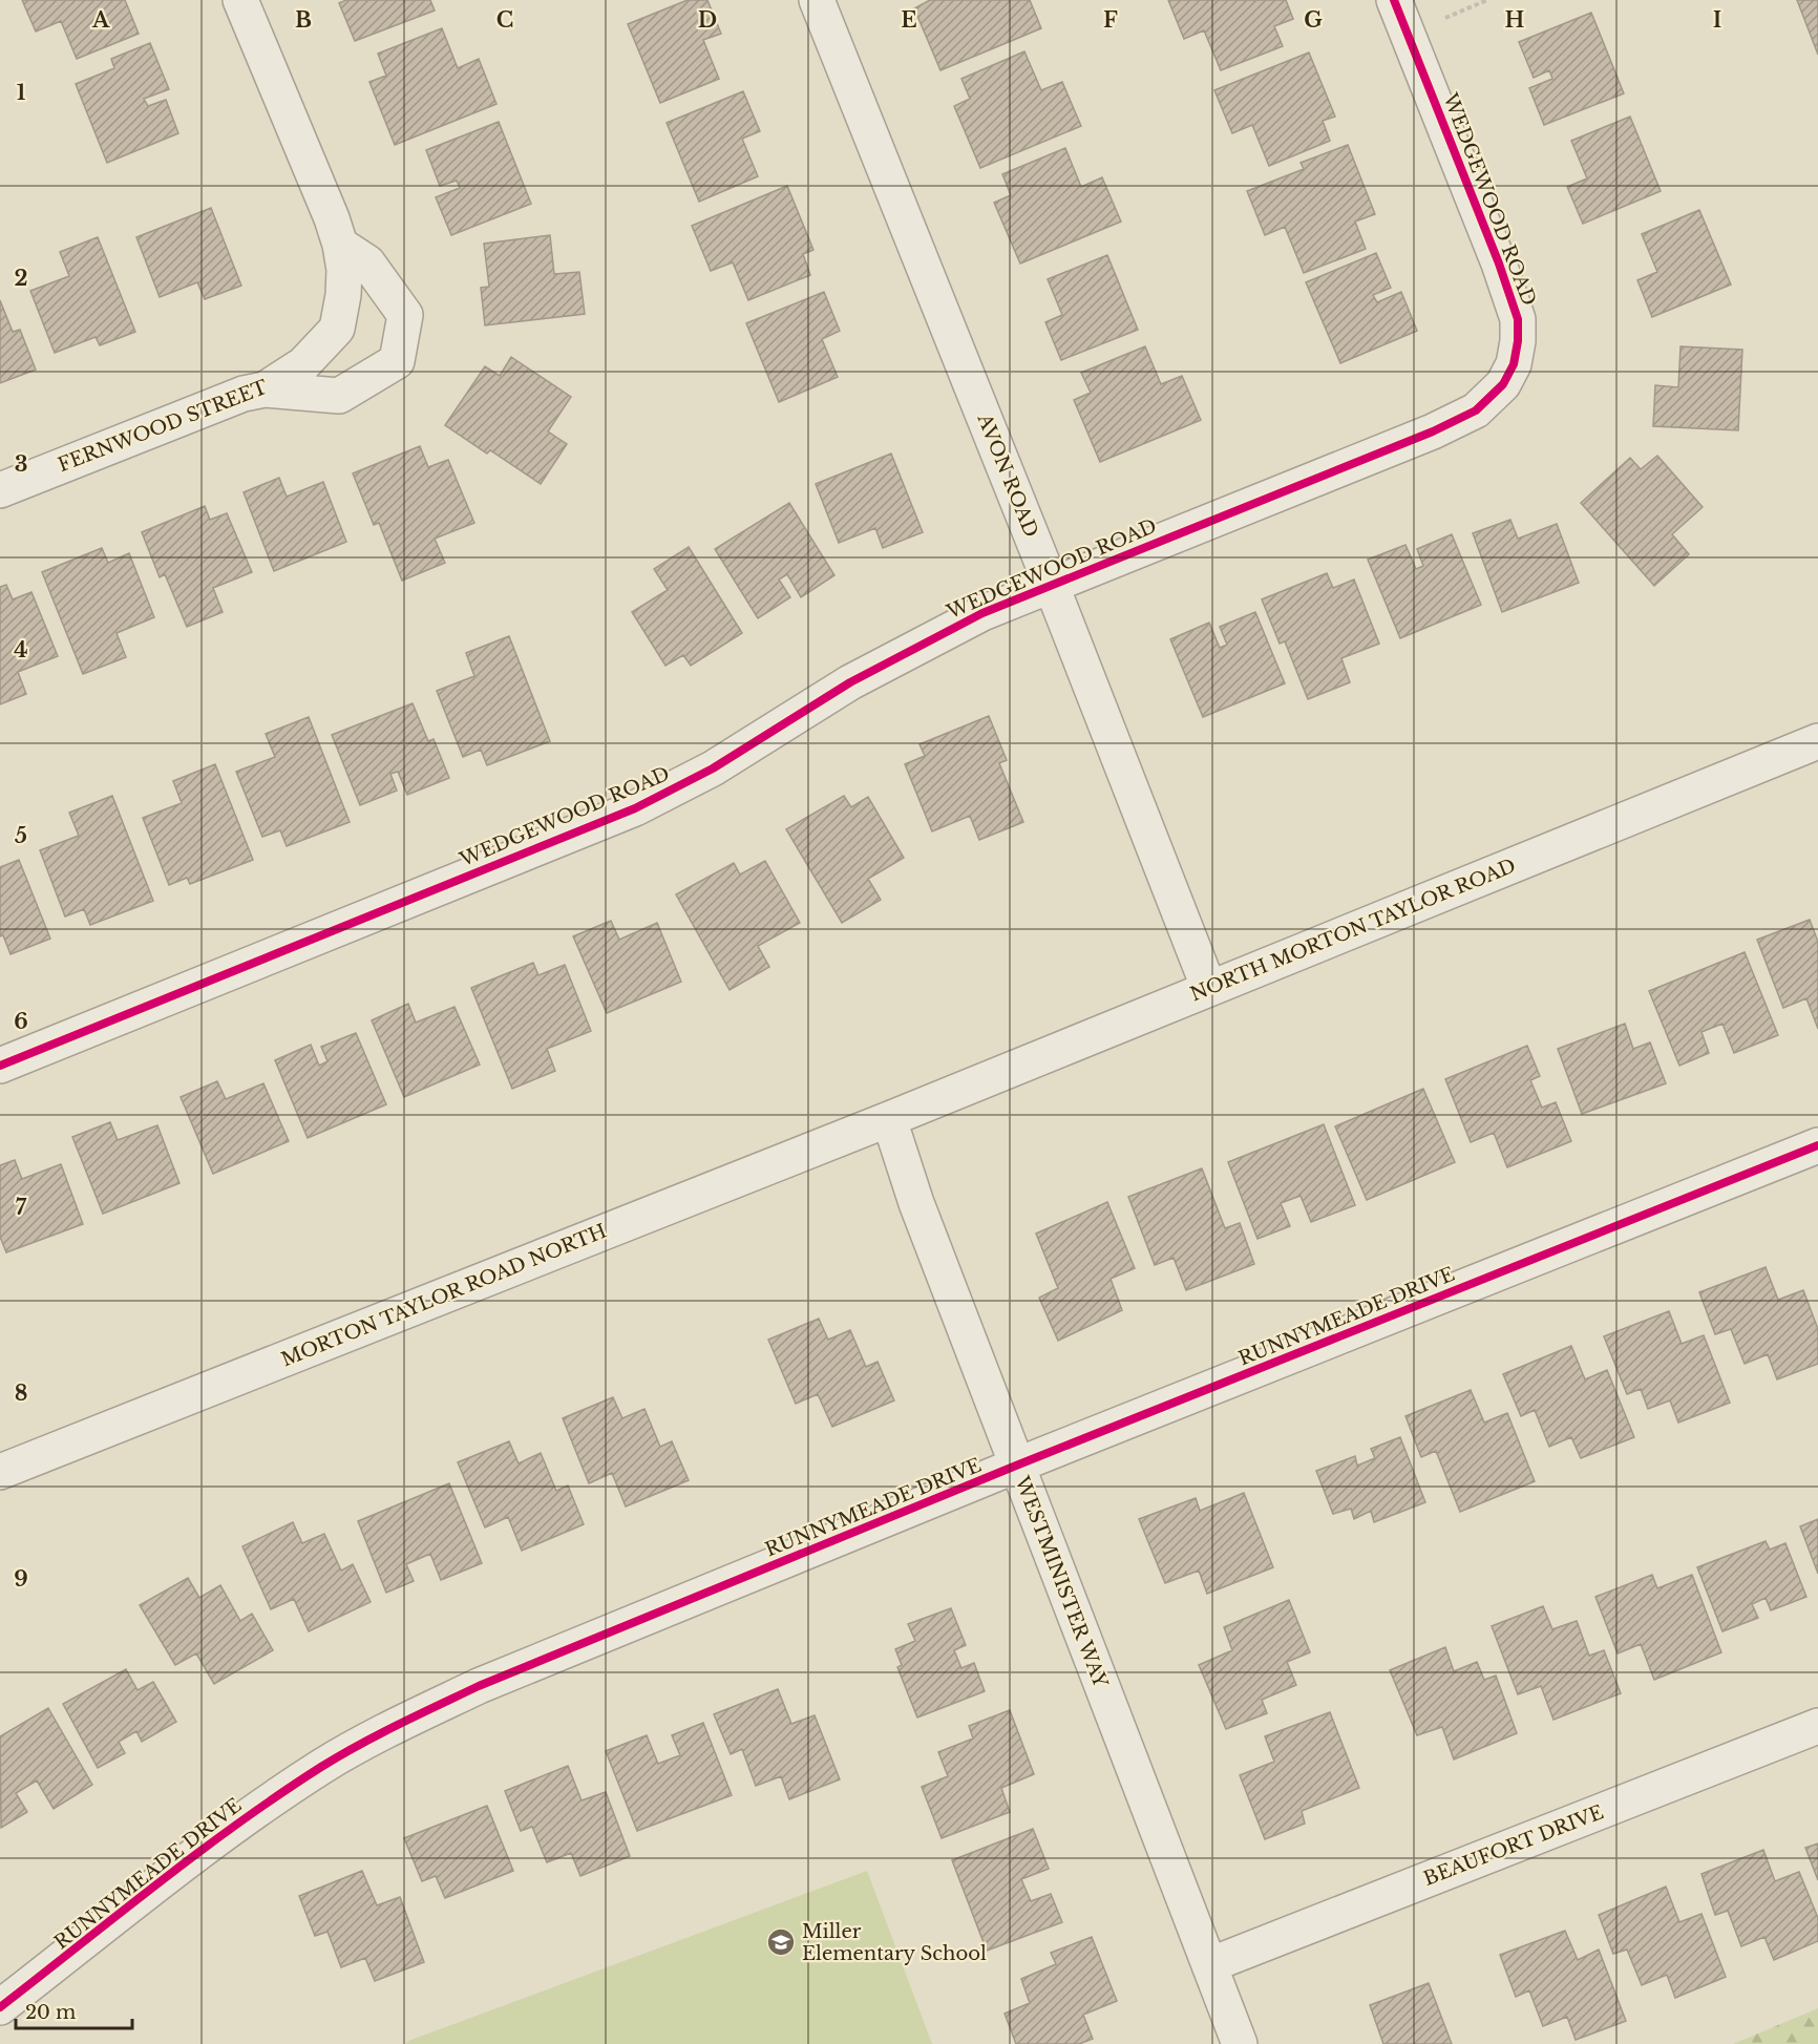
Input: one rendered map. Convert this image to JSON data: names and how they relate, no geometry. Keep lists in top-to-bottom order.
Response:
{
  "streets": {
    "street": [
      "WEDGEWOOD ROAD",
      "FERNWOOD STREET",
      "AVON ROAD",
      "NORTH MORTON TAYLOR ROAD",
      "MORTON TAYLOR ROAD NORTH",
      "RUNNYMEADE DRIVE",
      "WESTMINISTER WAY",
      "BEAUFORT DRIVE"
    ]
  },
  "crossings": [
    ["WEDGEWOOD ROAD", "AVON ROAD"],
    ["AVON ROAD", "NORTH MORTON TAYLOR ROAD"],
    ["NORTH MORTON TAYLOR ROAD", "MORTON TAYLOR ROAD NORTH"],
    ["NORTH MORTON TAYLOR ROAD", "WESTMINISTER WAY"],
    ["MORTON TAYLOR ROAD NORTH", "WESTMINISTER WAY"],
    ["RUNNYMEADE DRIVE", "WESTMINISTER WAY"],
    ["WESTMINISTER WAY", "BEAUFORT DRIVE"]
  ],
  "places": {
    "school or university": ["Miller Elementary School"]
  },
  "scale_bar": "20 m",
  "grid": {
    "columns": [
      "A",
      "B",
      "C",
      "D",
      "E",
      "F",
      "G",
      "H",
      "I"
    ],
    "rows": [
      "1",
      "2",
      "3",
      "4",
      "5",
      "6",
      "7",
      "8",
      "9"
    ]
  }
}
